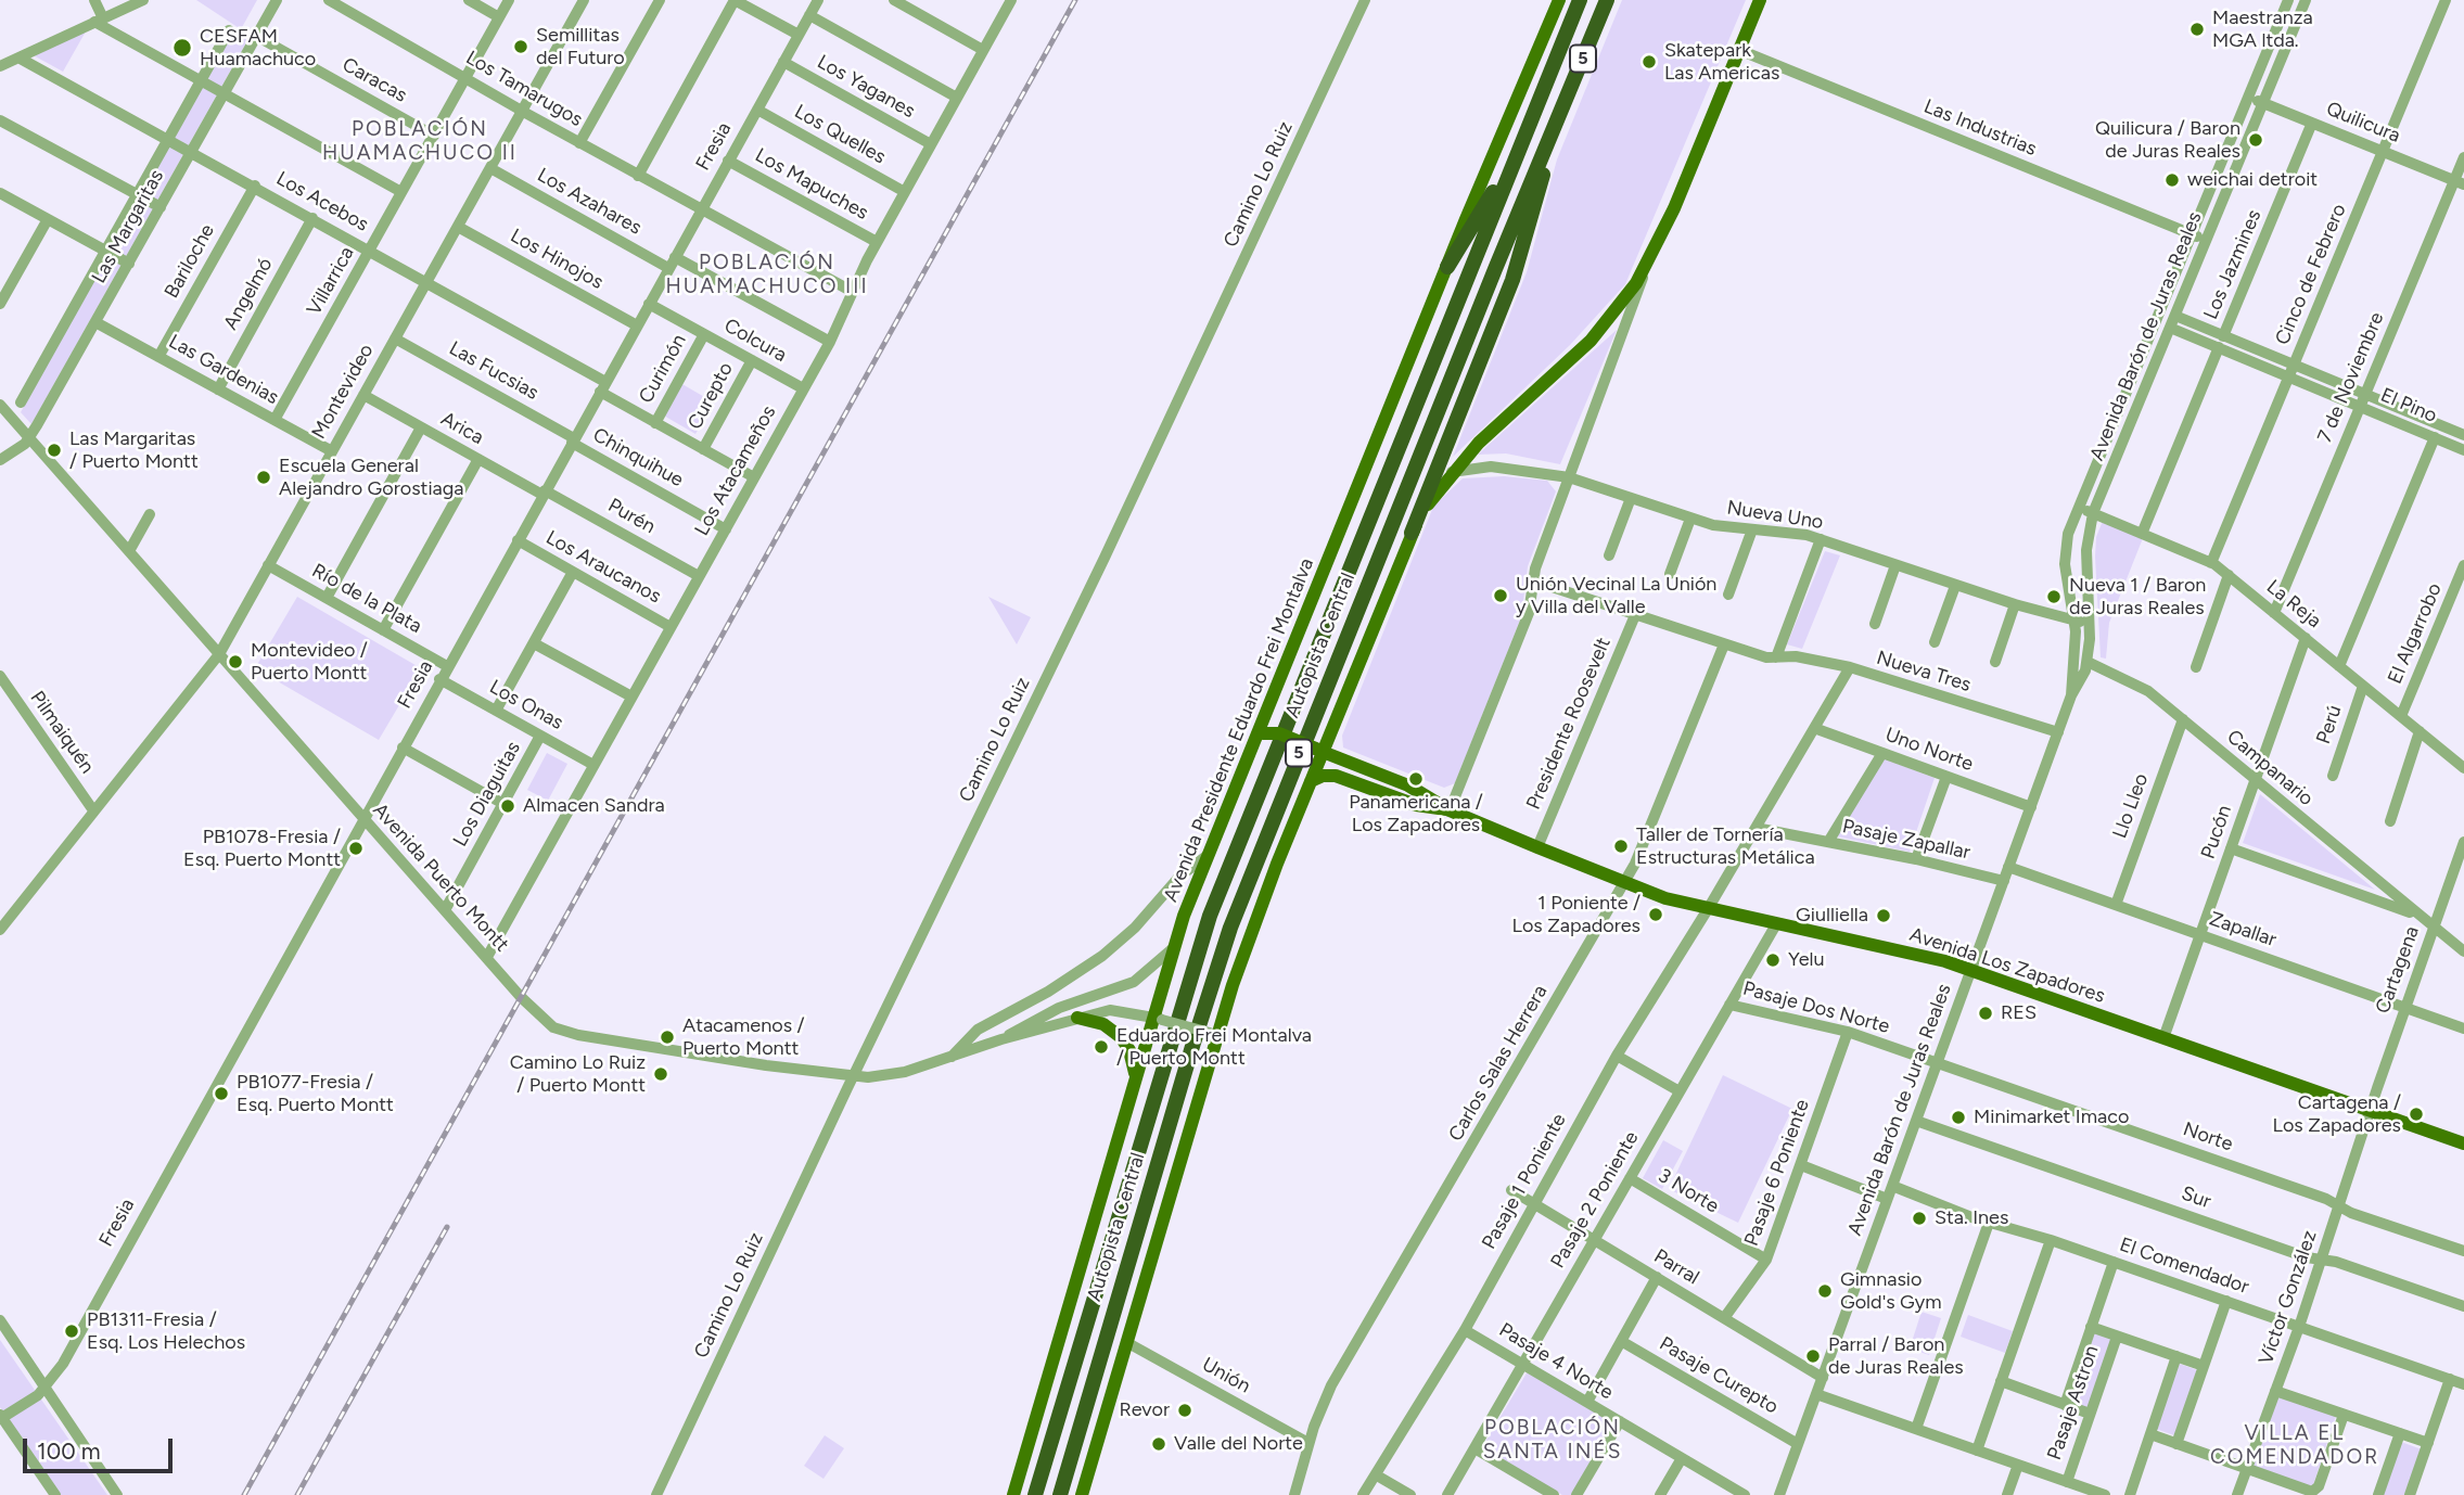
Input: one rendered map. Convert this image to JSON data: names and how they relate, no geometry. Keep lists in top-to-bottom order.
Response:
{
  "streets": {
    "highway": ["5", "Autopista Central"],
    "main road": ["Avenida Presidente Eduardo Frei Montalva", "Avenida Los Zapadores"],
    "street": [
      "Caracas",
      "Los Yaganes",
      "Los Tamarugos",
      "Quilicura",
      "Las Industrias",
      "Los Quelles",
      "Fresia",
      "Los Mapuches",
      "Camino Lo Ruiz",
      "Los Acebos",
      "Los Azahares",
      "Las Margaritas",
      "Los Hinojos",
      "Bariloche",
      "Los Jazmines",
      "Cinco de Febrero",
      "Villarrica",
      "Angelmó",
      "Avenida Barón de Juras Reales",
      "Colcura",
      "Curimón",
      "Las Gardenias",
      "Las Fucsias",
      "7 de Noviembre",
      "Montevideo",
      "Curepto",
      "El Pino",
      "Arica",
      "Chinquihue",
      "Los Atacameños",
      "Nueva Uno",
      "Purén",
      "Los Araucanos",
      "Río de la Plata",
      "La Reja",
      "El Algarrobo",
      "Nueva Tres",
      "Los Onas",
      "Presidente Roosevelt",
      "Perú",
      "Pilmaiquén",
      "Uno Norte",
      "Campanario",
      "Los Diaguitas",
      "Llo Lleo",
      "Pucón",
      "Pasaje Zapallar",
      "Avenida Puerto Montt",
      "Zapallar",
      "Cartagena",
      "Pasaje Dos Norte",
      "Carlos Salas Herrera",
      "Norte",
      "Pasaje 6 Poniente",
      "Pasaje 1 Poniente",
      "3 Norte",
      "Sur",
      "Pasaje 2 Poniente",
      "El Comendador",
      "Parral",
      "Víctor González",
      "Pasaje 4 Norte",
      "Unión",
      "Pasaje Curepto",
      "Pasaje Astron"
    ]
  },
  "crossings": [
    ["Caracas", "Las Margaritas"],
    ["Caracas", "Villarrica"],
    ["Los Yaganes", "Fresia"],
    ["Los Yaganes", "Los Atacameños"],
    ["Los Tamarugos", "Fresia"],
    ["Los Tamarugos", "Villarrica"],
    ["Los Tamarugos", "Montevideo"],
    ["Los Tamarugos", "Los Atacameños"],
    ["Quilicura", "Los Jazmines"],
    ["Quilicura", "Cinco de Febrero"],
    ["Quilicura", "Avenida Barón de Juras Reales"],
    ["Quilicura", "7 de Noviembre"],
    ["Las Industrias", "Avenida Barón de Juras Reales"],
    ["Los Quelles", "Fresia"],
    ["Los Quelles", "Los Atacameños"],
    ["Fresia", "Los Mapuches"],
    ["Fresia", "Los Acebos"],
    ["Fresia", "Los Azahares"],
    ["Fresia", "Los Hinojos"],
    ["Fresia", "Colcura"],
    ["Fresia", "Las Fucsias"],
    ["Fresia", "Arica"],
    ["Fresia", "Chinquihue"],
    ["Fresia", "Purén"],
    ["Fresia", "Los Araucanos"],
    ["Fresia", "Río de la Plata"],
    ["Fresia", "Los Onas"],
    ["Fresia", "Avenida Puerto Montt"],
    ["Los Mapuches", "Los Atacameños"],
    ["Camino Lo Ruiz", "Avenida Puerto Montt"],
    ["Los Acebos", "Las Margaritas"],
    ["Los Acebos", "Bariloche"],
    ["Los Acebos", "Villarrica"],
    ["Los Acebos", "Angelmó"],
    ["Los Acebos", "Curimón"],
    ["Los Acebos", "Montevideo"],
    ["Los Acebos", "Curepto"],
    ["Los Acebos", "Los Atacameños"],
    ["Los Azahares", "Montevideo"],
    ["Los Azahares", "Los Atacameños"],
    ["Las Margaritas", "Las Gardenias"],
    ["Las Margaritas", "Avenida Puerto Montt"],
    ["Los Hinojos", "Montevideo"],
    ["Bariloche", "Las Gardenias"],
    ["Los Jazmines", "El Pino"],
    ["Los Jazmines", "La Reja"],
    ["Cinco de Febrero", "El Pino"],
    ["Cinco de Febrero", "La Reja"],
    ["Villarrica", "Las Gardenias"],
    ["Angelmó", "Las Gardenias"],
    ["Avenida Barón de Juras Reales", "El Pino"],
    ["Avenida Barón de Juras Reales", "Nueva Uno"],
    ["Avenida Barón de Juras Reales", "La Reja"],
    ["Avenida Barón de Juras Reales", "Nueva Tres"],
    ["Avenida Barón de Juras Reales", "Uno Norte"],
    ["Avenida Barón de Juras Reales", "Campanario"],
    ["Avenida Barón de Juras Reales", "Pasaje Zapallar"],
    ["Avenida Barón de Juras Reales", "Zapallar"],
    ["Avenida Barón de Juras Reales", "Avenida Los Zapadores"],
    ["Avenida Barón de Juras Reales", "Pasaje Dos Norte"],
    ["Avenida Barón de Juras Reales", "Norte"],
    ["Avenida Barón de Juras Reales", "Sur"],
    ["Avenida Barón de Juras Reales", "El Comendador"],
    ["Avenida Barón de Juras Reales", "Parral"],
    ["Avenida Barón de Juras Reales", "Pasaje Curepto"],
    ["Colcura", "Curimón"],
    ["Colcura", "Curepto"],
    ["Colcura", "Los Atacameños"],
    ["Las Gardenias", "Montevideo"],
    ["Las Fucsias", "Montevideo"],
    ["Las Fucsias", "Chinquihue"],
    ["7 de Noviembre", "El Pino"],
    ["7 de Noviembre", "La Reja"],
    ["Montevideo", "Arica"],
    ["Montevideo", "Río de la Plata"],
    ["Montevideo", "Pilmaiquén"],
    ["Montevideo", "Avenida Puerto Montt"],
    ["Arica", "Purén"],
    ["Chinquihue", "Los Atacameños"],
    ["Los Atacameños", "Purén"],
    ["Los Atacameños", "Los Araucanos"],
    ["Los Atacameños", "Los Onas"],
    ["Los Atacameños", "Avenida Puerto Montt"],
    ["La Reja", "El Algarrobo"],
    ["La Reja", "Perú"],
    ["La Reja", "Pucón"],
    ["Nueva Tres", "Presidente Roosevelt"],
    ["Nueva Tres", "Carlos Salas Herrera"],
    ["Nueva Tres", "Pasaje 1 Poniente"],
    ["Los Onas", "Los Diaguitas"],
    ["Presidente Roosevelt", "Avenida Los Zapadores"],
    ["Avenida Presidente Eduardo Frei Montalva", "Avenida Puerto Montt"],
    ["Avenida Presidente Eduardo Frei Montalva", "Avenida Los Zapadores"],
    ["Uno Norte", "Pasaje 1 Poniente"],
    ["Campanario", "Llo Lleo"],
    ["Campanario", "Pucón"],
    ["Campanario", "Cartagena"],
    ["Los Diaguitas", "Avenida Puerto Montt"],
    ["Llo Lleo", "Zapallar"],
    ["Pucón", "Zapallar"],
    ["Pucón", "Avenida Los Zapadores"],
    ["Pasaje Zapallar", "Pasaje 1 Poniente"],
    ["Zapallar", "Cartagena"],
    ["Avenida Los Zapadores", "Cartagena"],
    ["Avenida Los Zapadores", "Carlos Salas Herrera"],
    ["Avenida Los Zapadores", "Pasaje 1 Poniente"],
    ["Avenida Los Zapadores", "Pasaje 2 Poniente"],
    ["Avenida Los Zapadores", "Víctor González"],
    ["Cartagena", "Víctor González"],
    ["Pasaje Dos Norte", "Norte"],
    ["Pasaje Dos Norte", "Pasaje 6 Poniente"],
    ["Pasaje Dos Norte", "Pasaje 2 Poniente"],
    ["Carlos Salas Herrera", "Unión"],
    ["Norte", "Víctor González"],
    ["Pasaje 6 Poniente", "3 Norte"],
    ["Pasaje 6 Poniente", "Parral"],
    ["Pasaje 1 Poniente", "Parral"],
    ["Pasaje 1 Poniente", "Pasaje 4 Norte"],
    ["3 Norte", "Pasaje 2 Poniente"],
    ["Sur", "Víctor González"],
    ["Pasaje 2 Poniente", "Parral"],
    ["Pasaje 2 Poniente", "Pasaje 4 Norte"],
    ["El Comendador", "Víctor González"]
  ],
  "districts": [
    "POBLACIÓN HUAMACHUCO II",
    "POBLACIÓN HUAMACHUCO III",
    "POBLACIÓN SANTA INÉS",
    "VILLA EL COMENDADOR"
  ],
  "places": [
    "Maestranza MGA ltda.",
    "Semillitas del Futuro",
    "CESFAM Huamachuco",
    "Skatepark Las Americas",
    "Quilicura / Baron de Juras Reales",
    "weichai detroit",
    "Las Margaritas / Puerto Montt",
    "Escuela General Alejandro Gorostiaga",
    "Unión Vecinal La Unión y Villa del Valle",
    "Nueva 1 / Baron de Juras Reales",
    "Montevideo / Puerto Montt",
    "Panamericana / Los Zapadores",
    "Almacen Sandra",
    "Taller de Tornería Estructuras Metálica",
    "PB1078-Fresia / Esq. Puerto Montt",
    "1 Poniente / Los Zapadores",
    "Giulliella",
    "Yelu",
    "RES",
    "Atacamenos / Puerto Montt",
    "Eduardo Frei Montalva / Puerto Montt",
    "Camino Lo Ruiz / Puerto Montt",
    "PB1077-Fresia / Esq. Puerto Montt",
    "Cartagena / Los Zapadores",
    "Minimarket Imaco",
    "Sta. Ines",
    "Gimnasio Gold's Gym",
    "PB1311-Fresia / Esq. Los Helechos",
    "Parral / Baron de Juras Reales",
    "Revor",
    "Valle del Norte"
  ],
  "scale_bar": "100 m"
}
